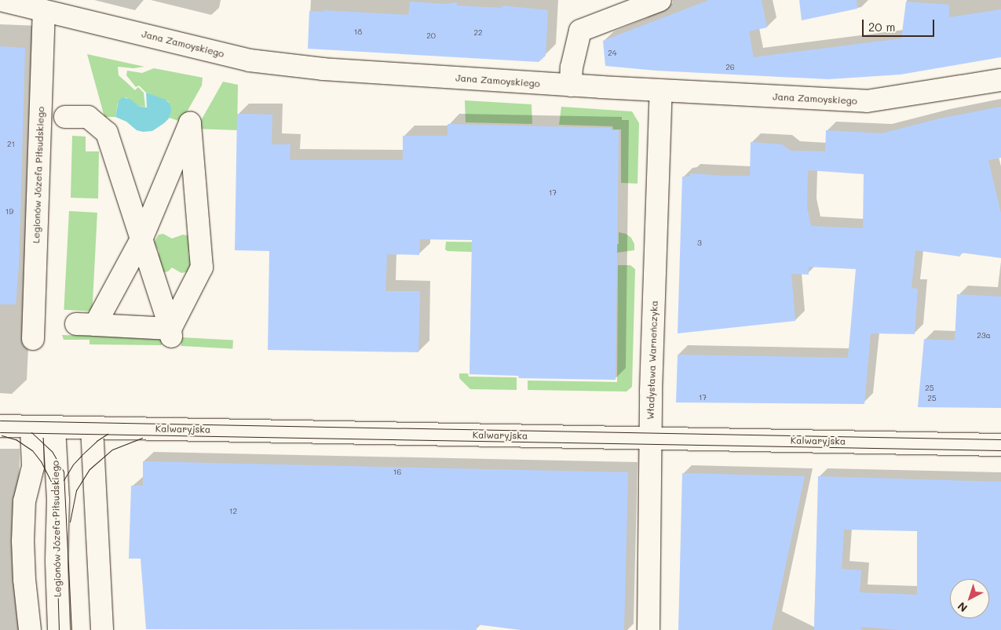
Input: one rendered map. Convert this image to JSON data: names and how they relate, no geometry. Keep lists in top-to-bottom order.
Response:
{
  "streets": {
    "street": [
      "Jana Zamoyskiego",
      "Legionów Józefa Piłsudskiego",
      "Władysława Warneńczyka",
      "Kalwaryjska"
    ]
  },
  "crossings": [
    ["Jana Zamoyskiego", "Legionów Józefa Piłsudskiego"],
    ["Jana Zamoyskiego", "Władysława Warneńczyka"],
    ["Legionów Józefa Piłsudskiego", "Kalwaryjska"],
    ["Władysława Warneńczyka", "Kalwaryjska"]
  ],
  "house_numbers": [
    "18",
    "22",
    "20",
    "24",
    "26",
    "21",
    "17",
    "19",
    "3",
    "23a",
    "25",
    "17",
    "25",
    "16",
    "12"
  ],
  "scale_bar": "20 m",
  "north": "bottom left"
}
